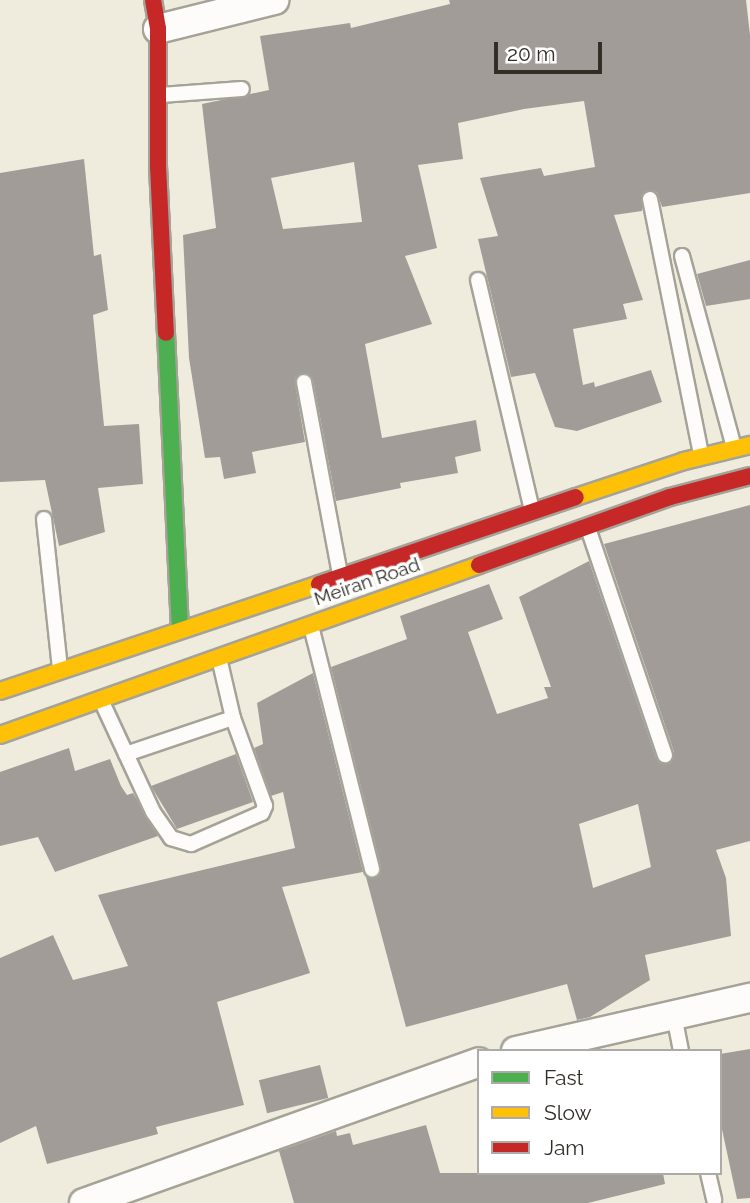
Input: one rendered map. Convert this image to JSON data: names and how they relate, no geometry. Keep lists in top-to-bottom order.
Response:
{
  "streets": {
    "main road": ["Meiran Road"]
  },
  "legend": ["Fast", "Slow", "Jam"],
  "scale_bar": "20 m"
}
